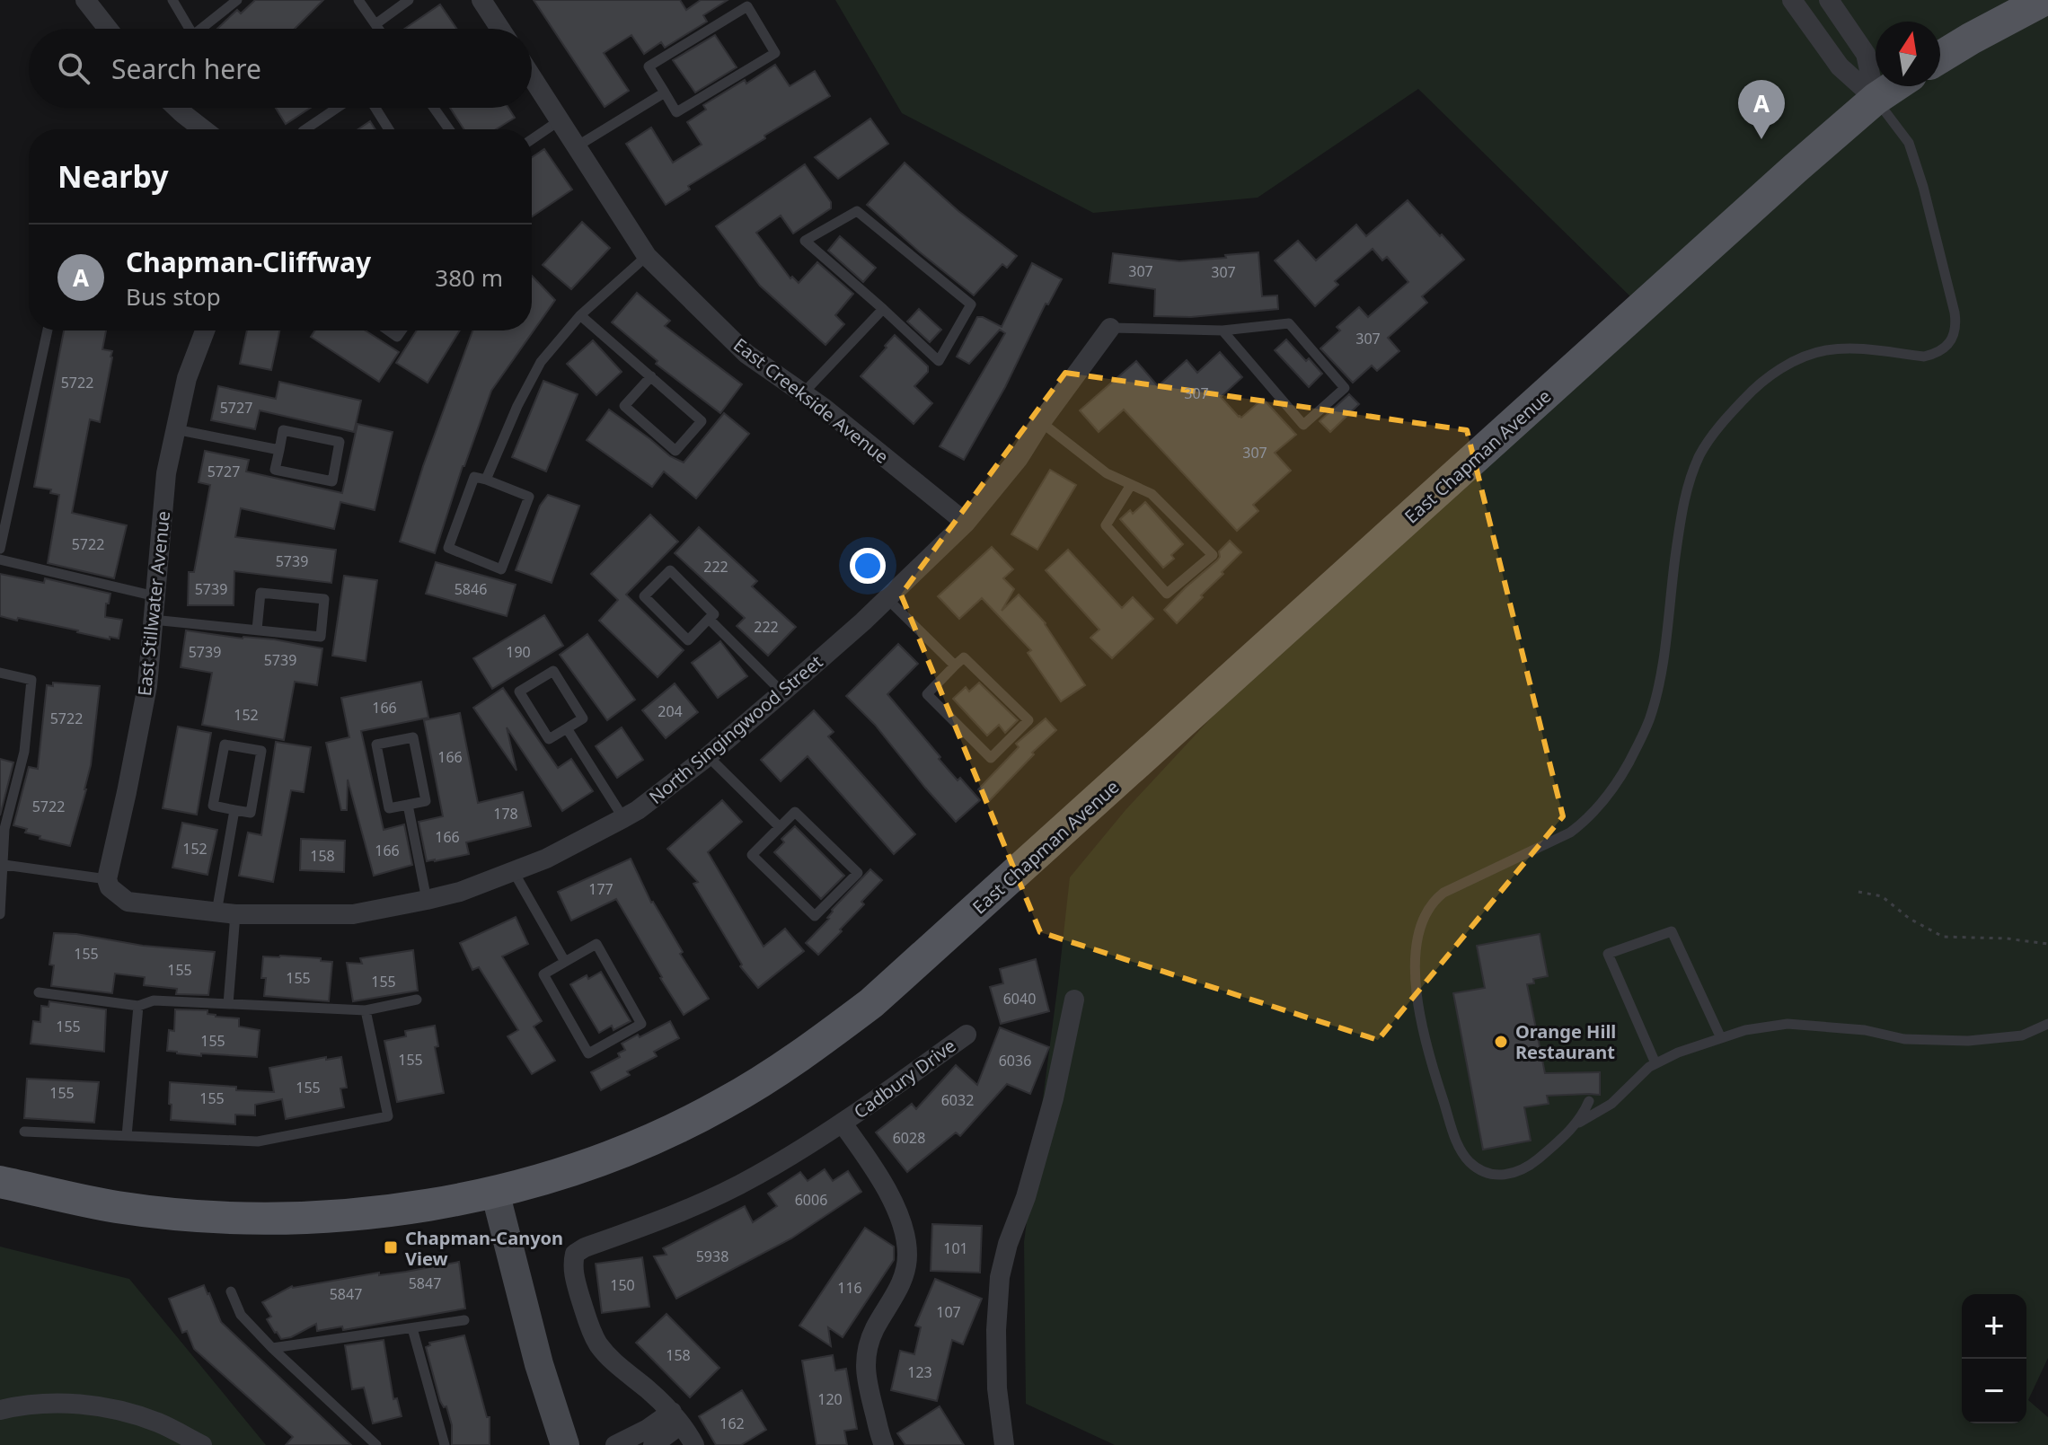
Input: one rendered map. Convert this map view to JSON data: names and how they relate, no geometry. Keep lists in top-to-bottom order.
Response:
{
  "streets": {
    "main road": ["East Chapman Avenue"],
    "street": [
      "East Creekside Avenue",
      "East Stillwater Avenue",
      "North Singingwood Street",
      "Cadbury Drive"
    ]
  },
  "crossings": [
    ["East Creekside Avenue", "North Singingwood Street"],
    ["East Stillwater Avenue", "North Singingwood Street"]
  ],
  "places": {
    "other": ["Orange Hill Restaurant"],
    "transit": ["Chapman-Canyon View"]
  },
  "house_numbers": [
    "307",
    "307",
    "307",
    "5722",
    "307",
    "5727",
    "307",
    "5727",
    "5722",
    "5739",
    "222",
    "5739",
    "5846",
    "222",
    "5739",
    "190",
    "5739",
    "166",
    "204",
    "152",
    "5722",
    "166",
    "5722",
    "178",
    "166",
    "152",
    "166",
    "158",
    "177",
    "155",
    "155",
    "155",
    "155",
    "6040",
    "155",
    "155",
    "155",
    "6036",
    "155",
    "155",
    "155",
    "6032",
    "6028",
    "6006",
    "101",
    "5938",
    "5847",
    "150",
    "116",
    "5847",
    "107",
    "158",
    "123",
    "120",
    "162"
  ],
  "north": "top",
  "page": {
    "search": "Search here",
    "pins": "A",
    "heading": "Nearby",
    "list": [
      {
        "mark": "A",
        "name": "Chapman-Cliffway",
        "note": "Bus stop",
        "value": "380 m"
      }
    ],
    "map_buttons": ["+", "−"]
  }
}
